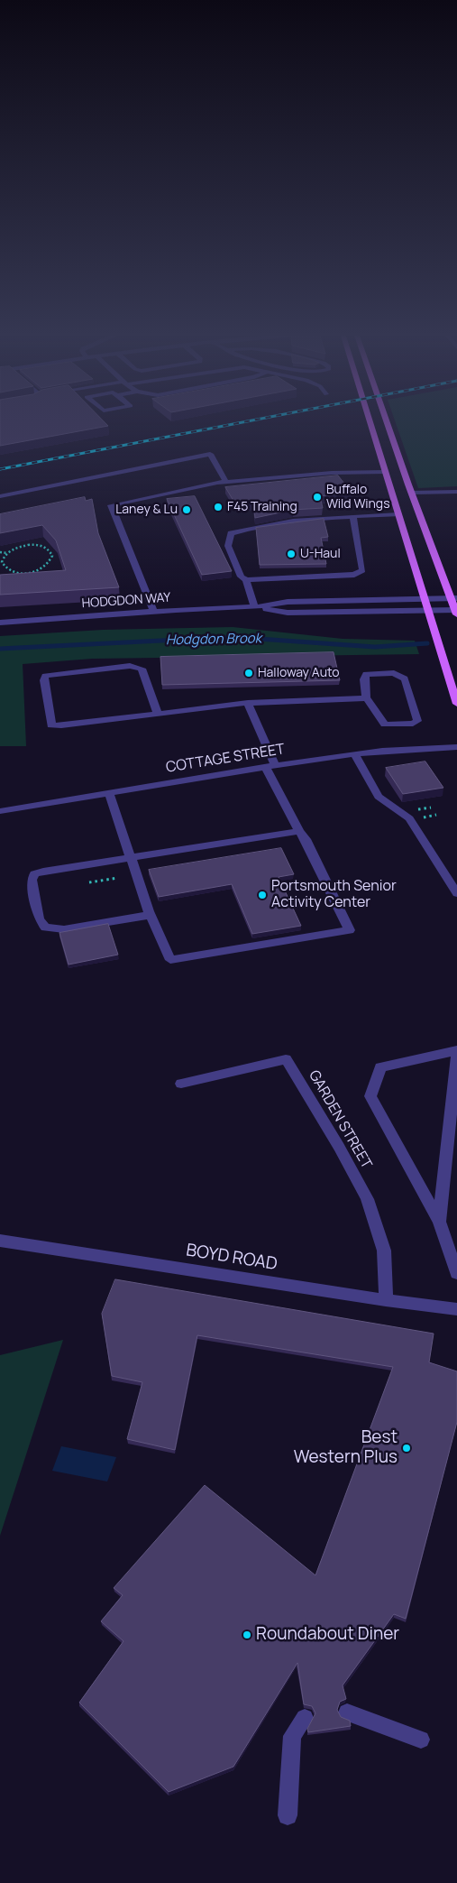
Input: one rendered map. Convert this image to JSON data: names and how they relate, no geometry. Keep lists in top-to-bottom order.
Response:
{
  "streets": {
    "street": [
      "HODGDON WAY",
      "COTTAGE STREET",
      "GARDEN STREET",
      "BOYD ROAD"
    ]
  },
  "crossings": [
    ["GARDEN STREET", "BOYD ROAD"]
  ],
  "water": ["Hodgdon Brook"],
  "places": [
    "Buffalo Wild Wings",
    "F45 Training",
    "Laney & Lu",
    "U-Haul",
    "Halloway Auto",
    "Portsmouth Senior Activity Center",
    "Best Western Plus",
    "Roundabout Diner"
  ]
}
